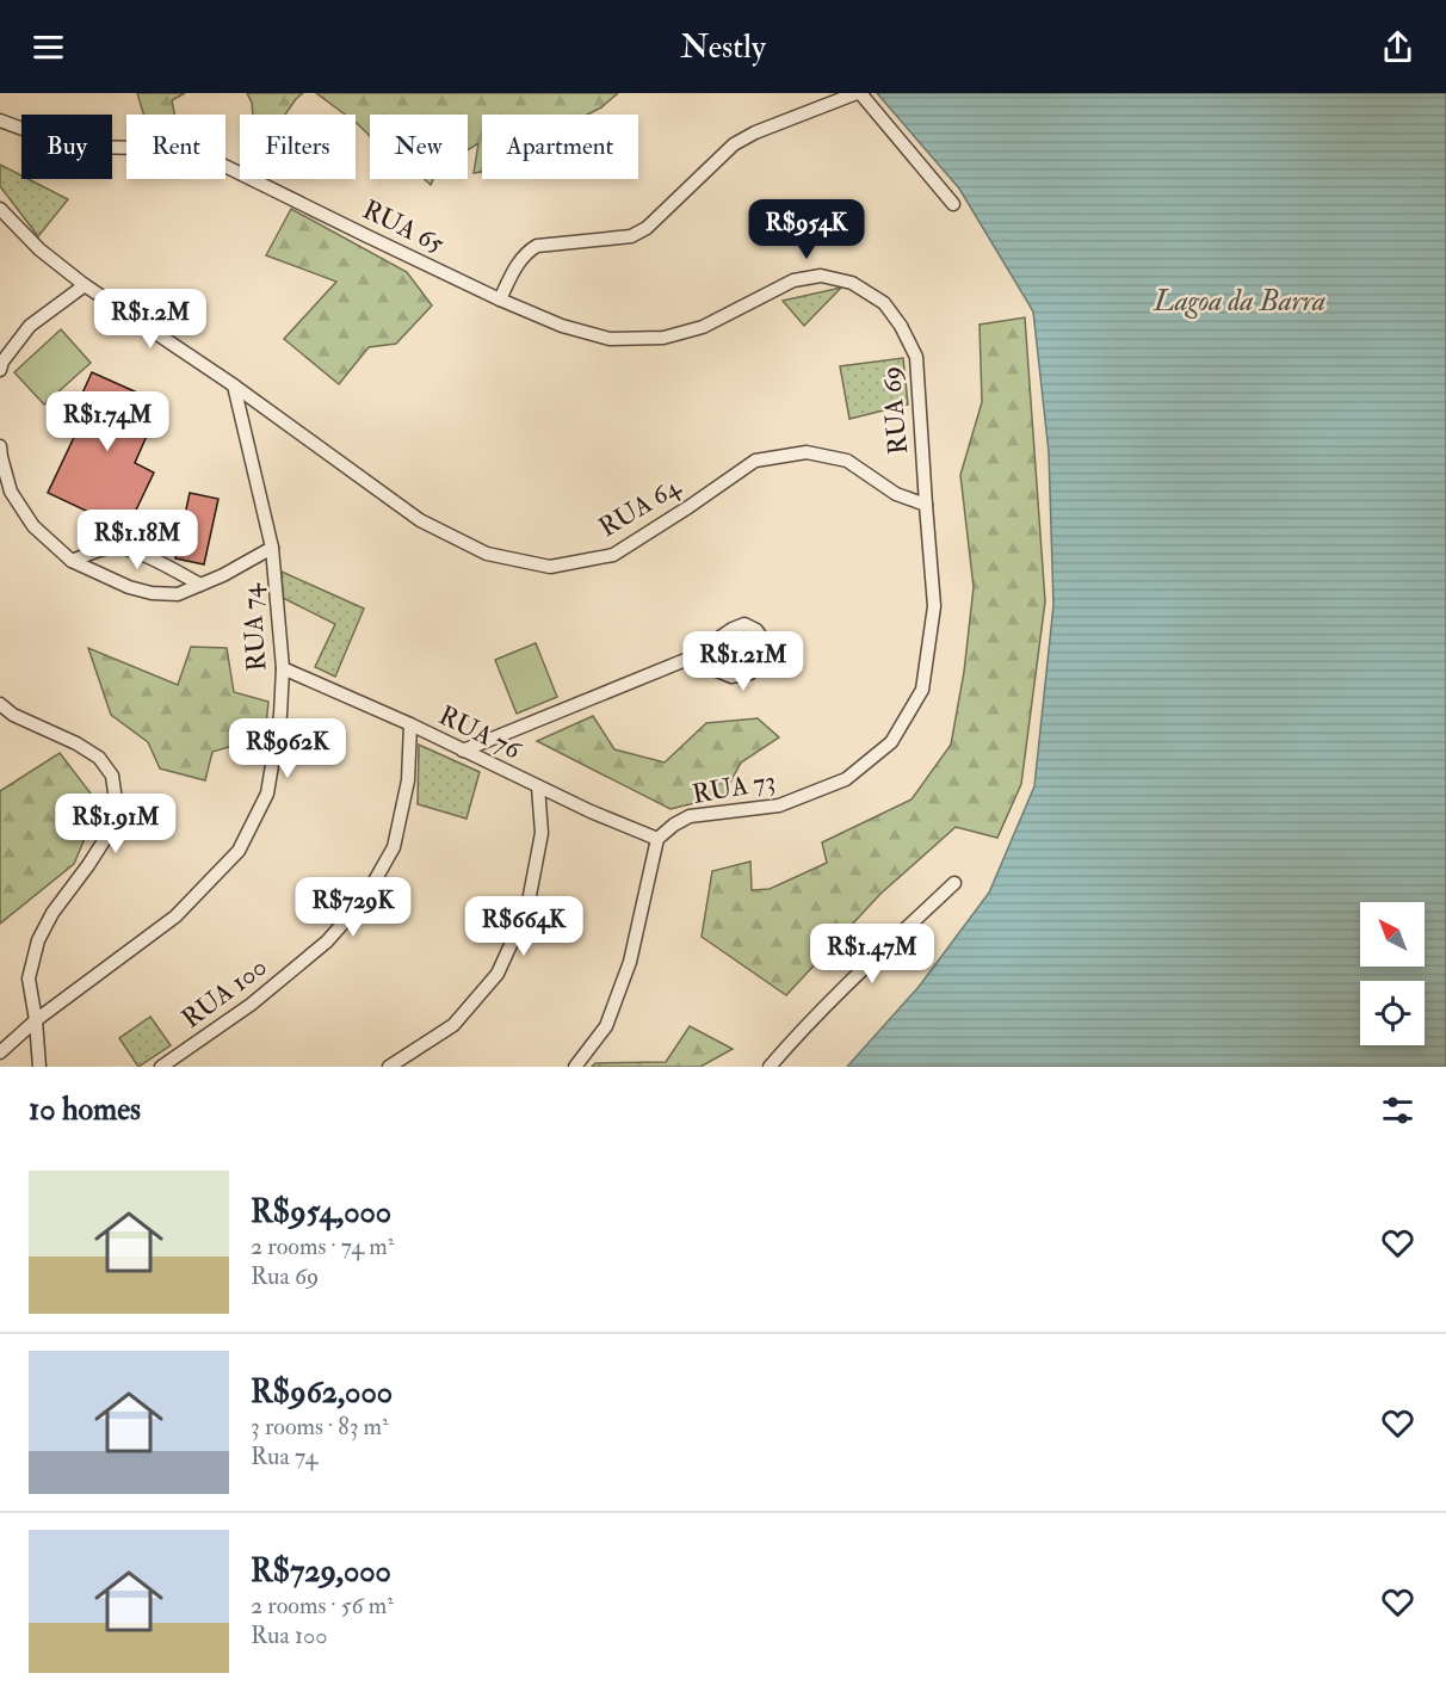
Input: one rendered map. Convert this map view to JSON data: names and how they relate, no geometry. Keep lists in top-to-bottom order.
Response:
{
  "streets": {
    "street": [
      "RUA 65",
      "RUA 69",
      "RUA 64",
      "RUA 74",
      "RUA 76",
      "RUA 73",
      "RUA 100"
    ]
  },
  "crossings": [
    ["RUA 65", "RUA 69"],
    ["RUA 69", "RUA 64"],
    ["RUA 69", "RUA 73"],
    ["RUA 64", "RUA 74"],
    ["RUA 64", "RUA 73"],
    ["RUA 74", "RUA 76"],
    ["RUA 76", "RUA 73"],
    ["RUA 76", "RUA 100"]
  ],
  "water": ["Lagoa da Barra"],
  "north": "top left",
  "page": {
    "header": "Nestly",
    "chip": [
      "Buy",
      "Rent",
      "Filters",
      "New",
      "Apartment"
    ],
    "price": [
      "R$954K",
      "R$1.2M",
      "R$1.74M",
      "R$1.18M",
      "R$1.21M",
      "R$962K",
      "R$1.91M",
      "R$729K",
      "R$664K",
      "R$1.47M"
    ],
    "heading": "10 homes",
    "list": [
      {
        "name": "R$954,000",
        "note": "2 rooms · 74 m² · Rua 69"
      },
      {
        "name": "R$962,000",
        "note": "3 rooms · 83 m² · Rua 74"
      },
      {
        "name": "R$729,000",
        "note": "2 rooms · 56 m² · Rua 100"
      }
    ]
  }
}
